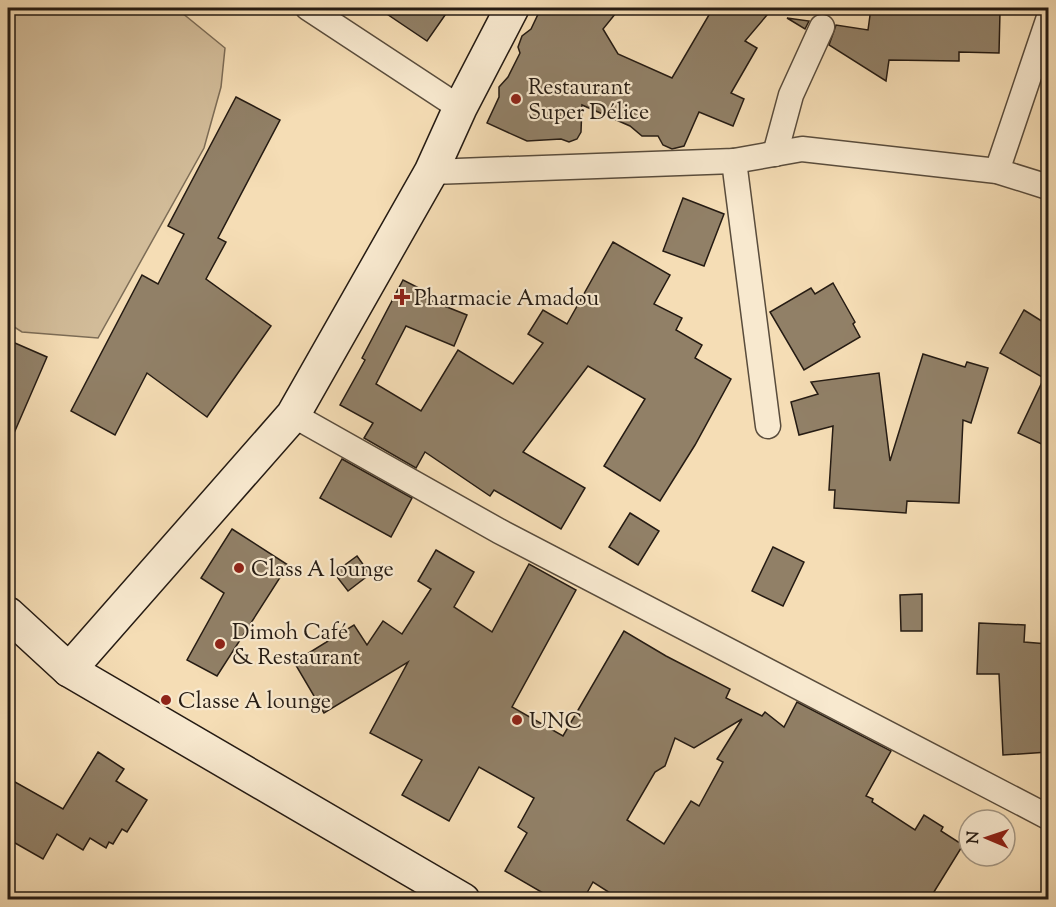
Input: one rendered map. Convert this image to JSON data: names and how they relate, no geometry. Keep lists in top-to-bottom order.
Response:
{
  "places": {
    "other": [
      "Restaurant Super Délice",
      "Class A lounge",
      "Dimoh Café & Restaurant",
      "Classe A lounge",
      "UNC"
    ],
    "health": ["Pharmacie Amadou"]
  },
  "north": "left"
}
